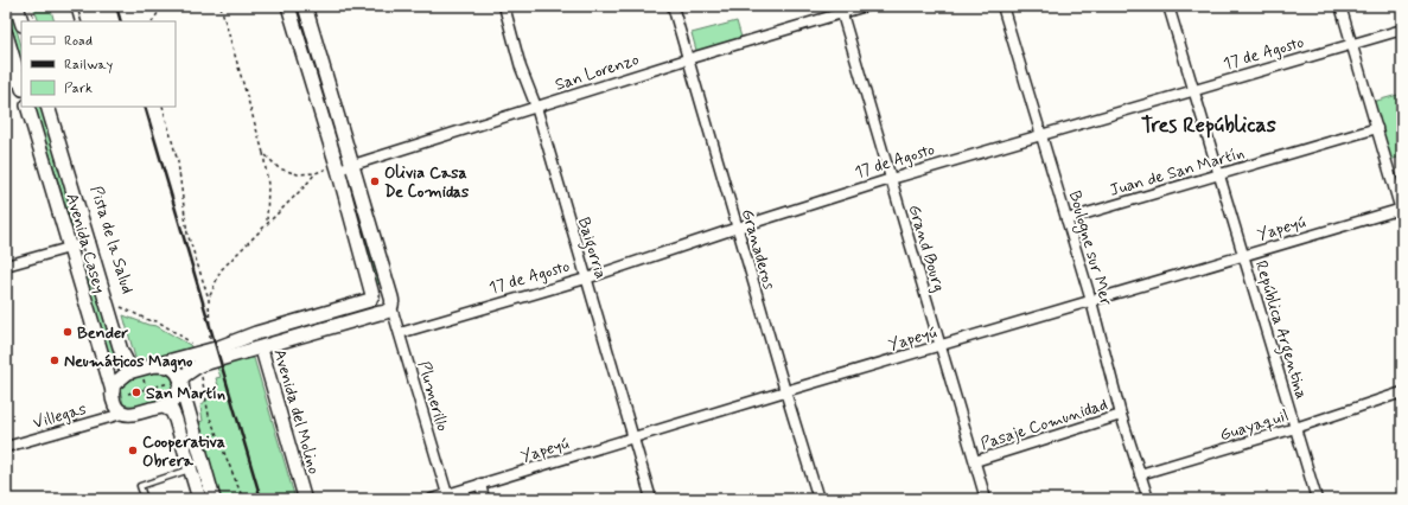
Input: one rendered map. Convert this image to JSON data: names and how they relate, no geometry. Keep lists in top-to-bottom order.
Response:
{
  "streets": {
    "main road": ["Avenida Casey", "Avenida del Molino"],
    "street": [
      "17 de Agosto",
      "San Lorenzo",
      "Juan de San Martín",
      "Yapeyú",
      "Baigorria",
      "Grand Bourg",
      "Boulogne sur Mer",
      "Granaderos",
      "República Argentina",
      "Plumerillo",
      "Villegas",
      "Pasaje Comunidad",
      "Guayaquil"
    ],
    "path": ["Pista de la Salud"]
  },
  "crossings": [
    ["17 de Agosto", "Baigorria"],
    ["17 de Agosto", "Grand Bourg"],
    ["17 de Agosto", "Boulogne sur Mer"],
    ["17 de Agosto", "Granaderos"],
    ["17 de Agosto", "República Argentina"],
    ["17 de Agosto", "Plumerillo"],
    ["San Lorenzo", "Baigorria"],
    ["San Lorenzo", "Grand Bourg"],
    ["San Lorenzo", "Granaderos"],
    ["Juan de San Martín", "Boulogne sur Mer"],
    ["Juan de San Martín", "República Argentina"],
    ["Yapeyú", "Baigorria"],
    ["Yapeyú", "Grand Bourg"],
    ["Yapeyú", "Boulogne sur Mer"],
    ["Yapeyú", "Granaderos"],
    ["Yapeyú", "República Argentina"],
    ["Yapeyú", "Plumerillo"],
    ["Avenida Casey", "Villegas"],
    ["Grand Bourg", "Pasaje Comunidad"],
    ["Boulogne sur Mer", "Pasaje Comunidad"],
    ["Boulogne sur Mer", "Guayaquil"],
    ["República Argentina", "Guayaquil"]
  ],
  "districts": ["Tres Repúblicas"],
  "places": [
    "Olivia Casa De Comidas",
    "Bender",
    "Neumáticos Magno",
    "San Martín",
    "Cooperativa Obrera"
  ],
  "legend": ["Road", "Railway", "Park"]
}
